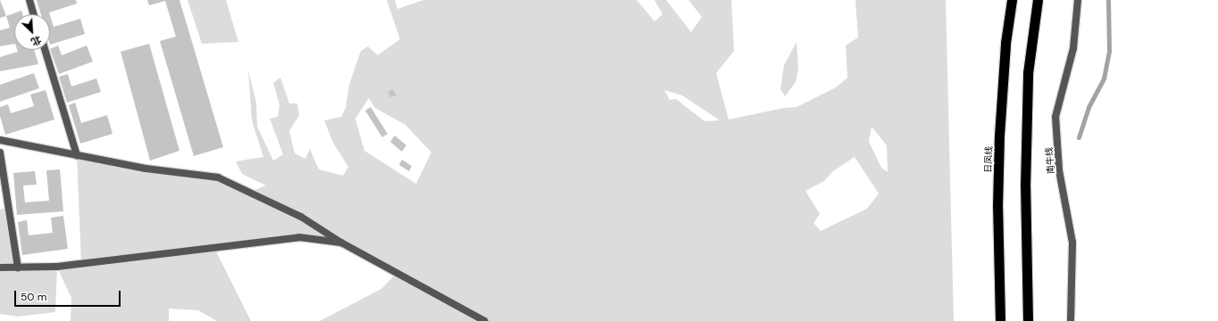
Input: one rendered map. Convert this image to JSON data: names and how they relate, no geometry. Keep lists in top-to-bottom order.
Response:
{
  "streets": {
    "highway": ["日凤线"],
    "street": ["南牛线"]
  },
  "scale_bar": "50 m",
  "north": "bottom right"
}
